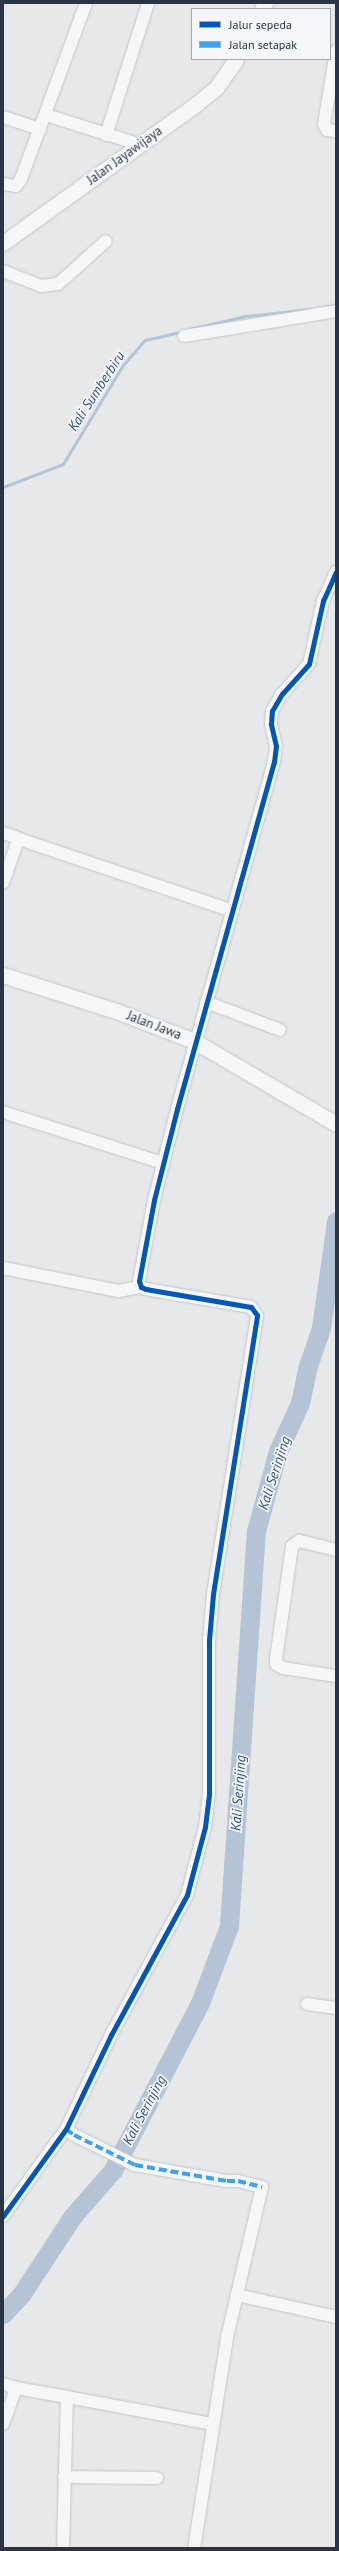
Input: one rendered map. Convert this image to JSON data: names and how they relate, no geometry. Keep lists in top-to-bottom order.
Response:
{
  "streets": {
    "street": ["Jalan Jayawijaya", "Jalan Jawa"]
  },
  "water": ["Kali Sumberbiru", "Kali Serinjing"],
  "legend": ["Jalur sepeda", "Jalan setapak"]
}
